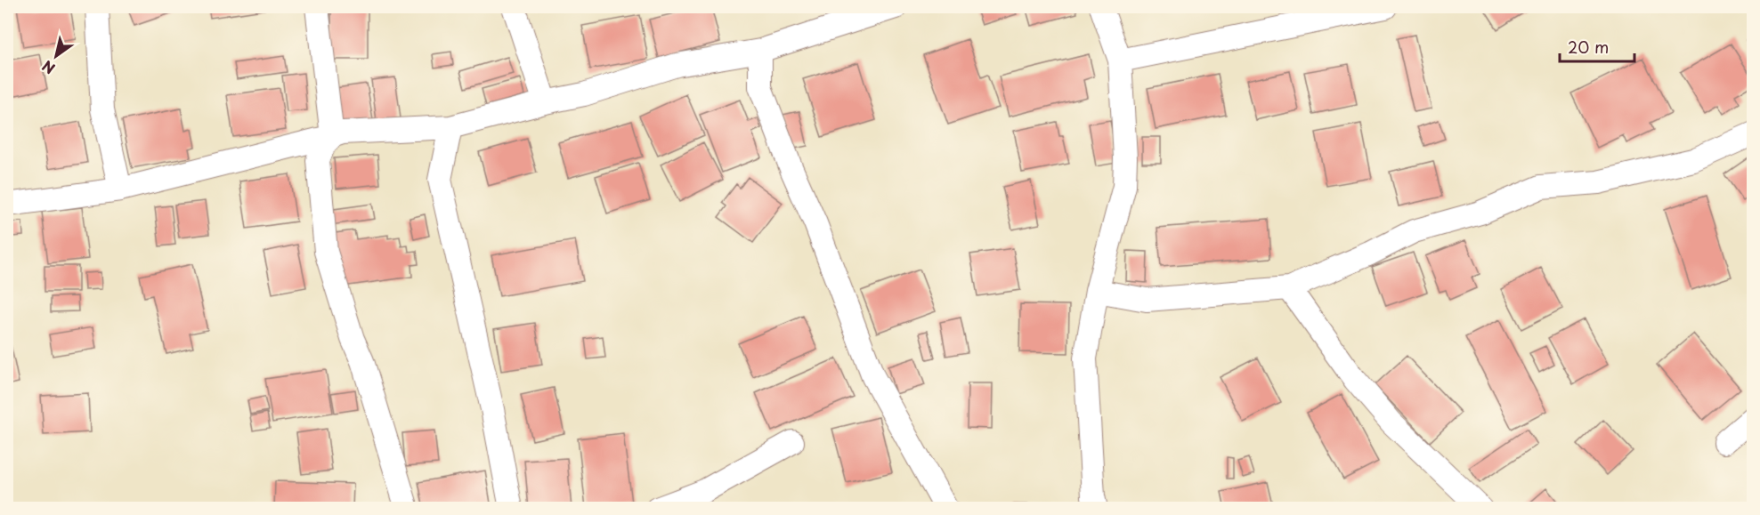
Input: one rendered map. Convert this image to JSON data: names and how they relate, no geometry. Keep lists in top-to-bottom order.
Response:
{
  "scale_bar": "20 m",
  "north": "bottom left"
}
